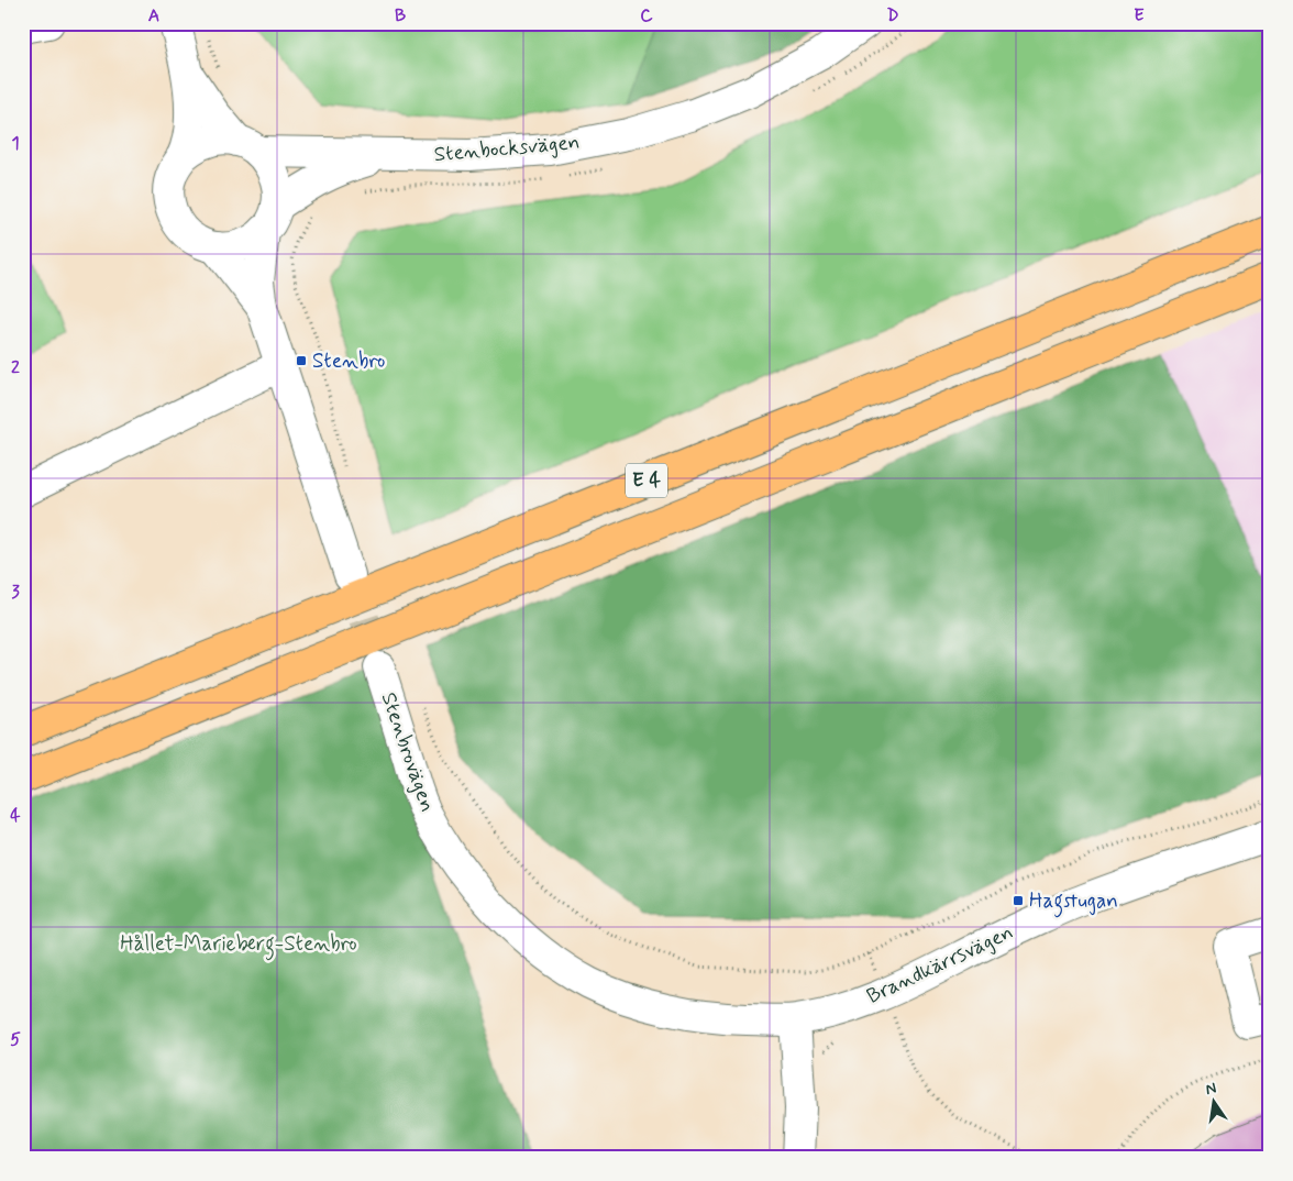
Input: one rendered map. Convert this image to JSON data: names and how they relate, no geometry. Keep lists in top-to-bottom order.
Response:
{
  "streets": {
    "highway": ["E 4"],
    "street": ["Stenbocksvägen", "Stenbrovägen", "Brandkärrsvägen"]
  },
  "crossings": [
    ["Stenbrovägen", "Brandkärrsvägen"]
  ],
  "parks": ["Hållet-Marieberg-Stenbro"],
  "places": {
    "transit": ["Stenbro", "Hagstugan"]
  },
  "north": "top",
  "grid": {
    "columns": [
      "A",
      "B",
      "C",
      "D",
      "E"
    ],
    "rows": [
      "1",
      "2",
      "3",
      "4",
      "5"
    ]
  }
}
